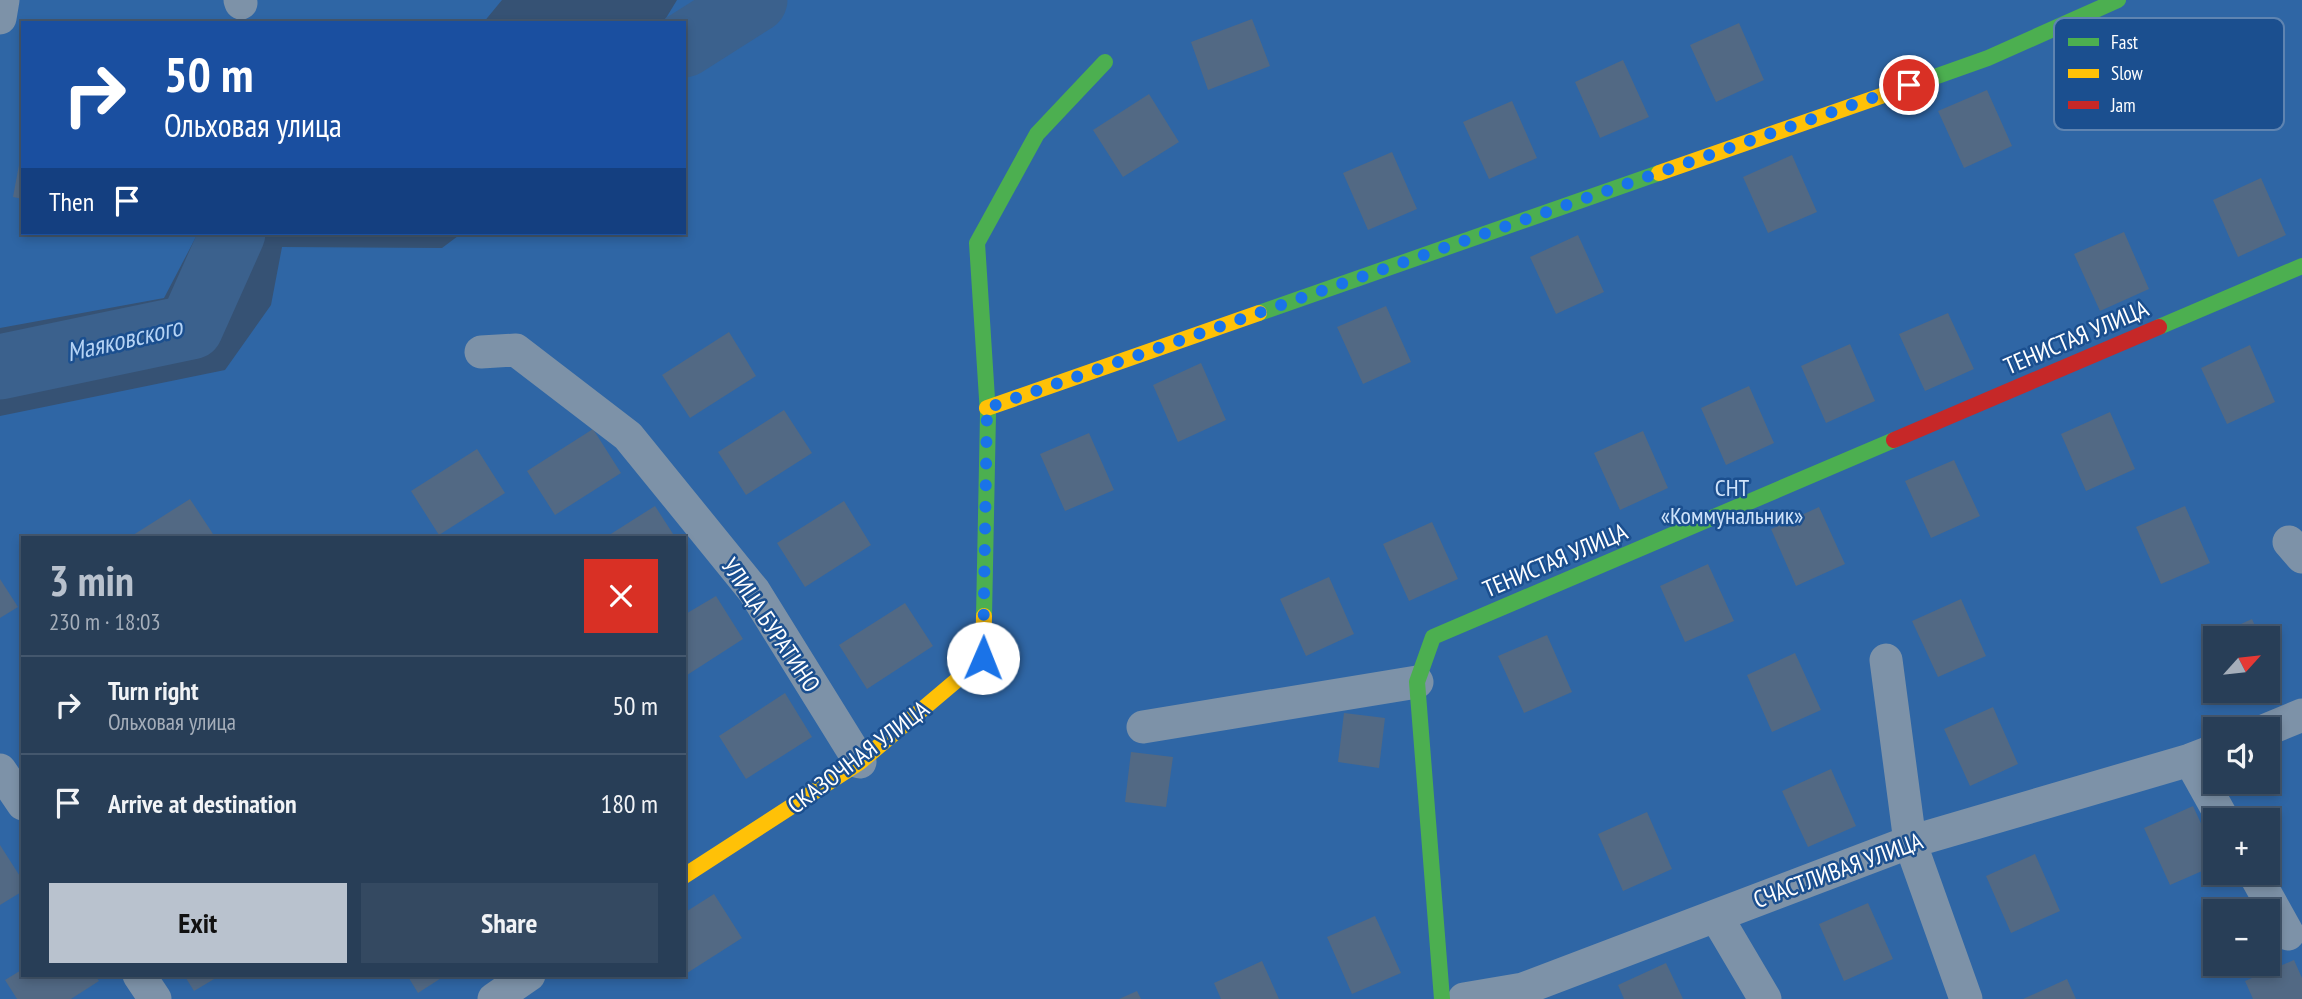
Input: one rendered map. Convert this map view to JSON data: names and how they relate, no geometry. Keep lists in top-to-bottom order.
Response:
{
  "streets": {
    "street": [
      "ТЕНИСТАЯ УЛИЦА",
      "УЛИЦА БУРАТИНО",
      "СКАЗОЧНАЯ УЛИЦА",
      "СЧАСТЛИВАЯ УЛИЦА"
    ]
  },
  "crossings": [
    ["УЛИЦА БУРАТИНО", "СКАЗОЧНАЯ УЛИЦА"]
  ],
  "water": ["Маяковского"],
  "parks": ["СНТ «Коммунальник»"],
  "legend": ["Fast", "Slow", "Jam"],
  "north": "top right",
  "page": {
    "turn": ["50 m", "Ольховая улица"],
    "then": "Then",
    "heading": ["3 min", "230 m · 18:03"],
    "map_buttons": ["+", "−"],
    "list": [
      {
        "name": "Turn right",
        "note": "Ольховая улица",
        "value": "50 m"
      },
      {
        "name": "Arrive at destination",
        "value": "180 m"
      }
    ],
    "buttons": ["Exit", "Share"]
  }
}
